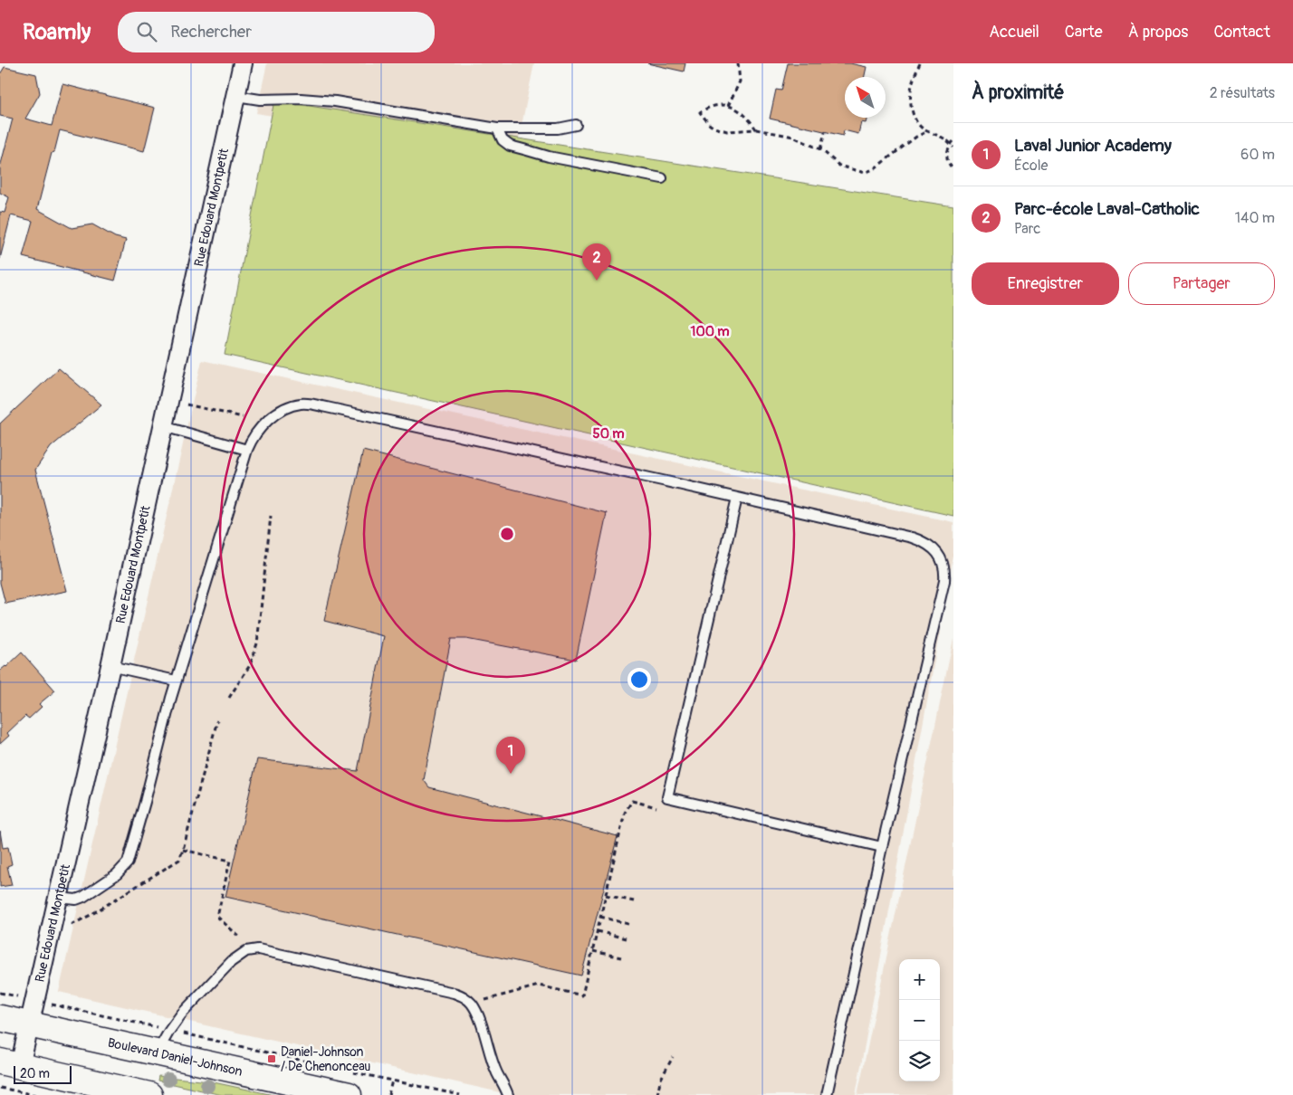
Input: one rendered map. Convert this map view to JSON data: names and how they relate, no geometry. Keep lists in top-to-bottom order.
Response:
{
  "streets": {
    "street": ["Rue Edouard Montpetit", "Boulevard Daniel-Johnson"]
  },
  "crossings": [
    ["Rue Edouard Montpetit", "Boulevard Daniel-Johnson"]
  ],
  "places": {
    "transit": ["Daniel-Johnson / De Chenonceau"]
  },
  "scale_bar": "20 m",
  "north": "top left",
  "page": {
    "header": "Roamly",
    "search": "Rechercher",
    "nav": [
      "Accueil",
      "Carte",
      "À propos",
      "Contact"
    ],
    "heading": ["À proximité", "2 résultats"],
    "list": [
      {
        "mark": "1",
        "name": "Laval Junior Academy",
        "note": "École",
        "value": "60 m"
      },
      {
        "mark": "2",
        "name": "Parc-école Laval-Catholic",
        "note": "Parc",
        "value": "140 m"
      }
    ],
    "pins": ["2", "1"],
    "buttons": ["Enregistrer", "Partager"],
    "map_buttons": ["+", "−"],
    "scale": "20 m"
  },
  "rings": ["100 m", "50 m"]
}
